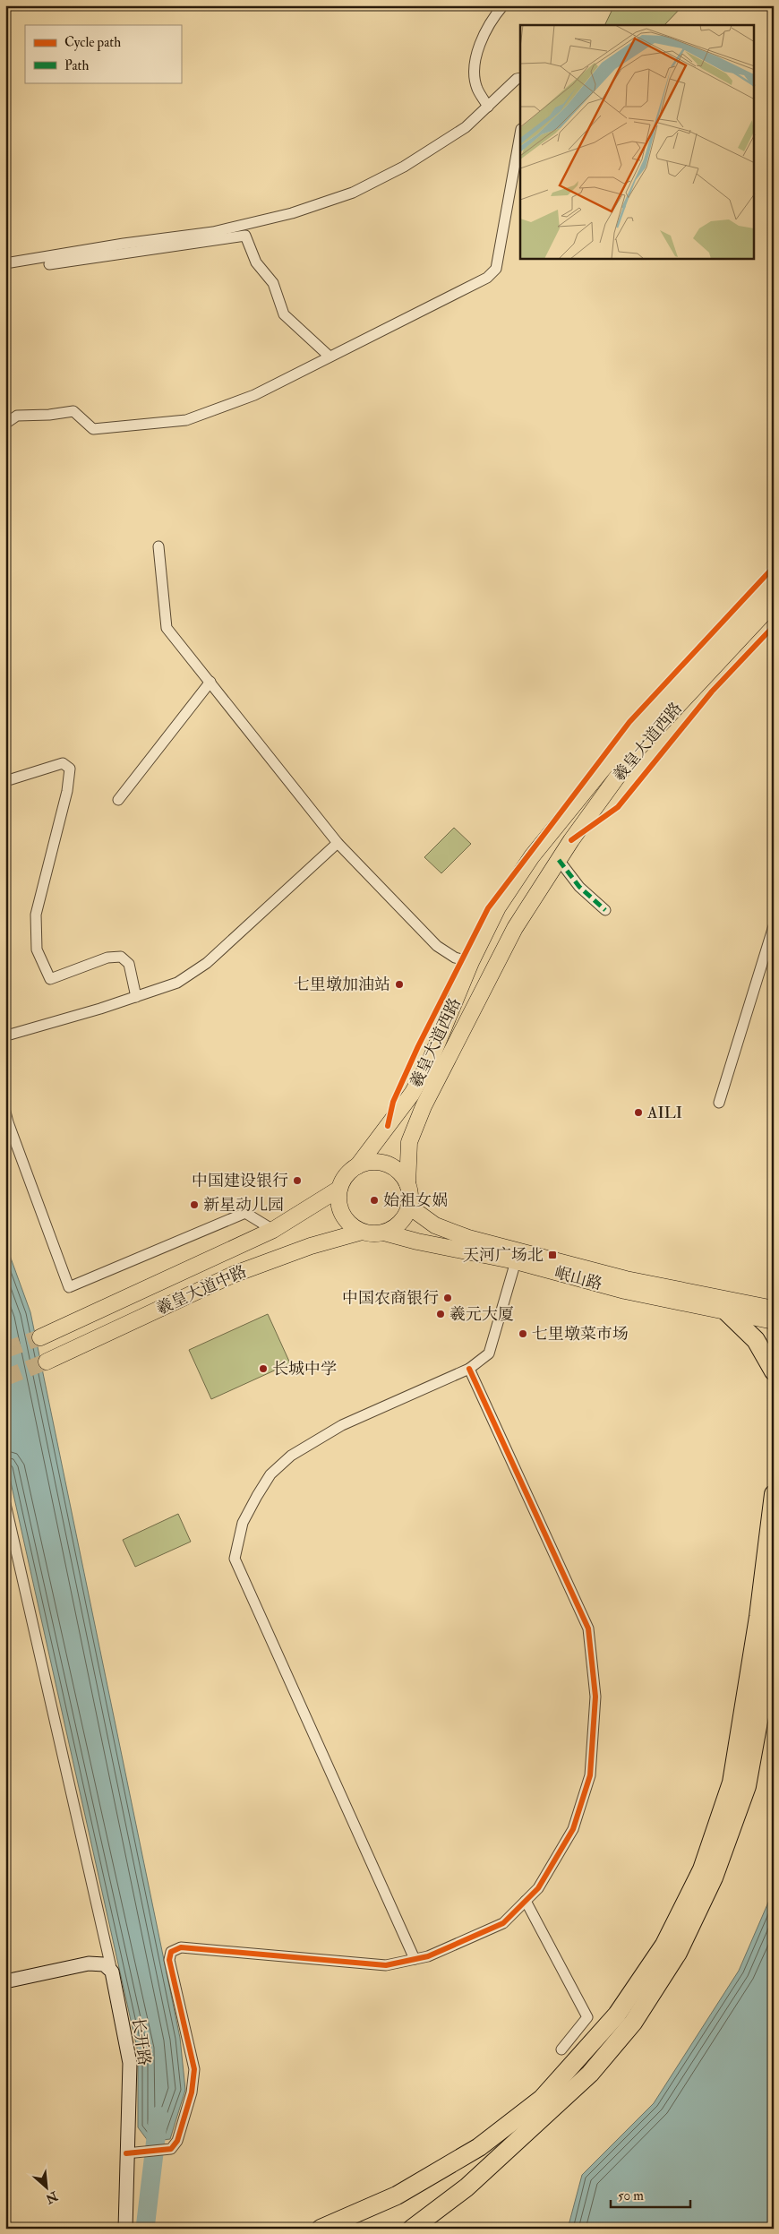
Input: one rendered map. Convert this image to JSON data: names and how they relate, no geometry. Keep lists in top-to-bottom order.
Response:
{
  "streets": {
    "main road": ["羲皇大道西路", "岷山路", "羲皇大道中路"],
    "street": ["长开路"]
  },
  "crossings": [
    ["羲皇大道西路", "岷山路"],
    ["羲皇大道西路", "羲皇大道中路"],
    ["岷山路", "羲皇大道中路"]
  ],
  "places": {
    "other": [
      "七里墩加油站",
      "AILI",
      "中国建设银行",
      "始祖女娲",
      "新星动儿园",
      "中国农商银行",
      "羲元大厦",
      "七里墩菜市场",
      "长城中学"
    ],
    "transit": ["天河广场北"]
  },
  "legend": ["Cycle path", "Path"],
  "scale_bar": "50 m",
  "north": "bottom right"
}
